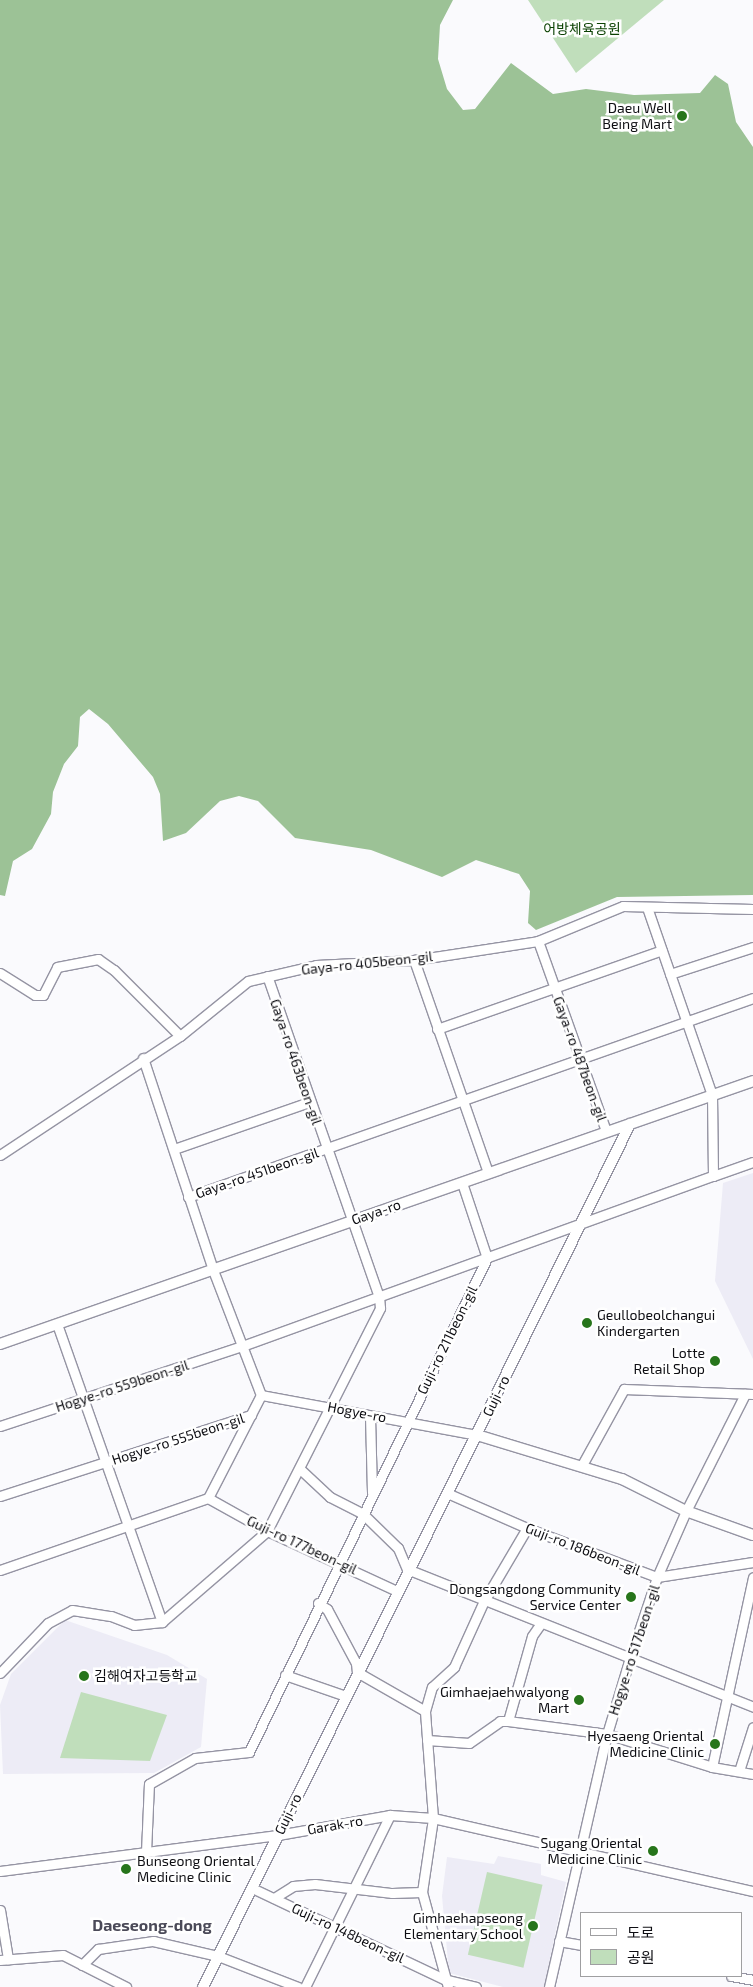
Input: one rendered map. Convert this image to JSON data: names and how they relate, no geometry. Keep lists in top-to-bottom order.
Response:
{
  "streets": {
    "main road": ["Gaya-ro", "Guji-ro", "Hogye-ro"],
    "street": [
      "Gaya-ro 405beon-gil",
      "Gaya-ro 487beon-gil",
      "Gaya-ro 463beon-gil",
      "Gaya-ro 451beon-gil",
      "Guji-ro 211beon-gil",
      "Hogye-ro 559beon-gil",
      "Hogye-ro 555beon-gil",
      "Guji-ro 177beon-gil",
      "Guji-ro 186beon-gil",
      "Hogye-ro 517beon-gil",
      "Garak-ro",
      "Guji-ro 148beon-gil"
    ]
  },
  "crossings": [
    ["Gaya-ro 405beon-gil", "Gaya-ro 487beon-gil"],
    ["Gaya-ro 405beon-gil", "Gaya-ro 463beon-gil"],
    ["Gaya-ro 405beon-gil", "Gaya-ro 451beon-gil"],
    ["Gaya-ro 487beon-gil", "Gaya-ro"],
    ["Gaya-ro 463beon-gil", "Gaya-ro 451beon-gil"],
    ["Gaya-ro 463beon-gil", "Gaya-ro"],
    ["Gaya-ro 451beon-gil", "Gaya-ro"],
    ["Gaya-ro", "Guji-ro"],
    ["Gaya-ro", "Hogye-ro 555beon-gil"],
    ["Guji-ro 211beon-gil", "Hogye-ro 559beon-gil"],
    ["Guji-ro 211beon-gil", "Guji-ro"],
    ["Guji-ro 211beon-gil", "Hogye-ro"],
    ["Guji-ro 211beon-gil", "Guji-ro 177beon-gil"],
    ["Guji-ro 211beon-gil", "Garak-ro"],
    ["Hogye-ro 559beon-gil", "Hogye-ro 555beon-gil"],
    ["Guji-ro", "Hogye-ro"],
    ["Guji-ro", "Guji-ro 177beon-gil"],
    ["Guji-ro", "Guji-ro 186beon-gil"],
    ["Guji-ro", "Garak-ro"],
    ["Guji-ro", "Guji-ro 148beon-gil"],
    ["Hogye-ro", "Hogye-ro 555beon-gil"],
    ["Hogye-ro", "Hogye-ro 517beon-gil"],
    ["Hogye-ro 555beon-gil", "Guji-ro 177beon-gil"],
    ["Guji-ro 186beon-gil", "Hogye-ro 517beon-gil"],
    ["Hogye-ro 517beon-gil", "Garak-ro"]
  ],
  "districts": ["Daeseong-dong"],
  "parks": ["어방체육공원"],
  "places": [
    "Daeu Well Being Mart",
    "Geullobeolchangui Kindergarten",
    "Lotte Retail Shop",
    "Dongsangdong Community Service Center",
    "김해여자고등학교",
    "Gimhaejaehwalyong Mart",
    "Hyesaeng Oriental Medicine Clinic",
    "Sugang Oriental Medicine Clinic",
    "Bunseong Oriental Medicine Clinic",
    "Gimhaehapseong Elementary School"
  ],
  "legend": ["도로", "공원"]
}
